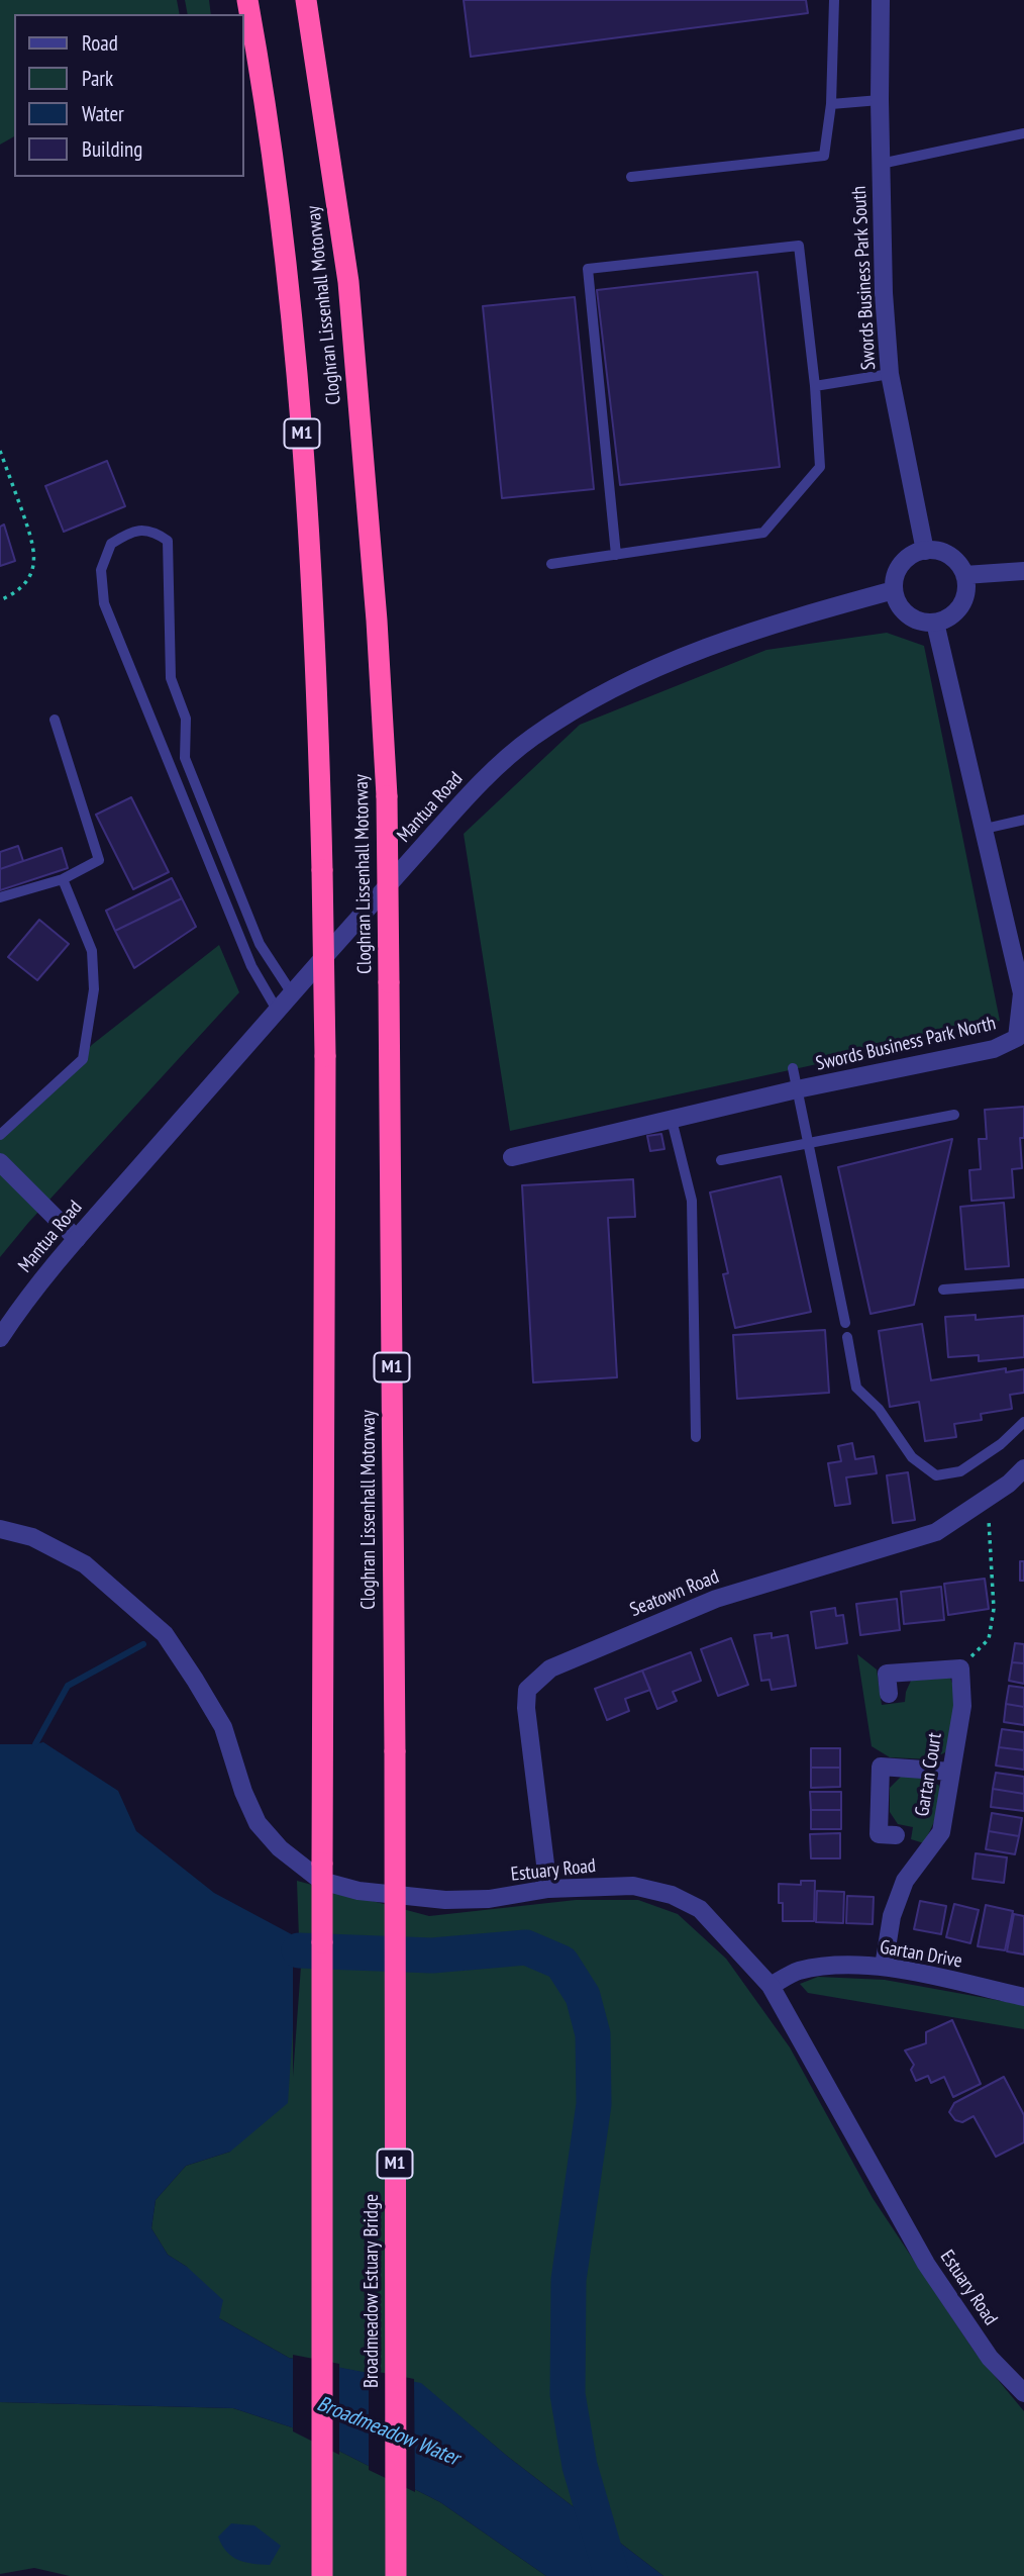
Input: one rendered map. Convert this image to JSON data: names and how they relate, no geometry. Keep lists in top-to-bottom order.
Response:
{
  "streets": {
    "highway": ["Cloghran Lissenhall Motorway", "M1", "Broadmeadow Estuary Bridge"],
    "street": [
      "Swords Business Park South",
      "Mantua Road",
      "Swords Business Park North",
      "Seatown Road",
      "Gartan Court",
      "Estuary Road",
      "Gartan Drive"
    ]
  },
  "crossings": [
    ["Swords Business Park South", "Mantua Road"],
    ["Swords Business Park South", "Swords Business Park North"],
    ["Cloghran Lissenhall Motorway", "Broadmeadow Estuary Bridge"],
    ["Mantua Road", "Swords Business Park North"],
    ["Seatown Road", "Estuary Road"],
    ["Gartan Court", "Gartan Drive"],
    ["Estuary Road", "Gartan Drive"]
  ],
  "water": ["Broadmeadow Water"],
  "legend": [
    "Road",
    "Park",
    "Water",
    "Building"
  ]
}
